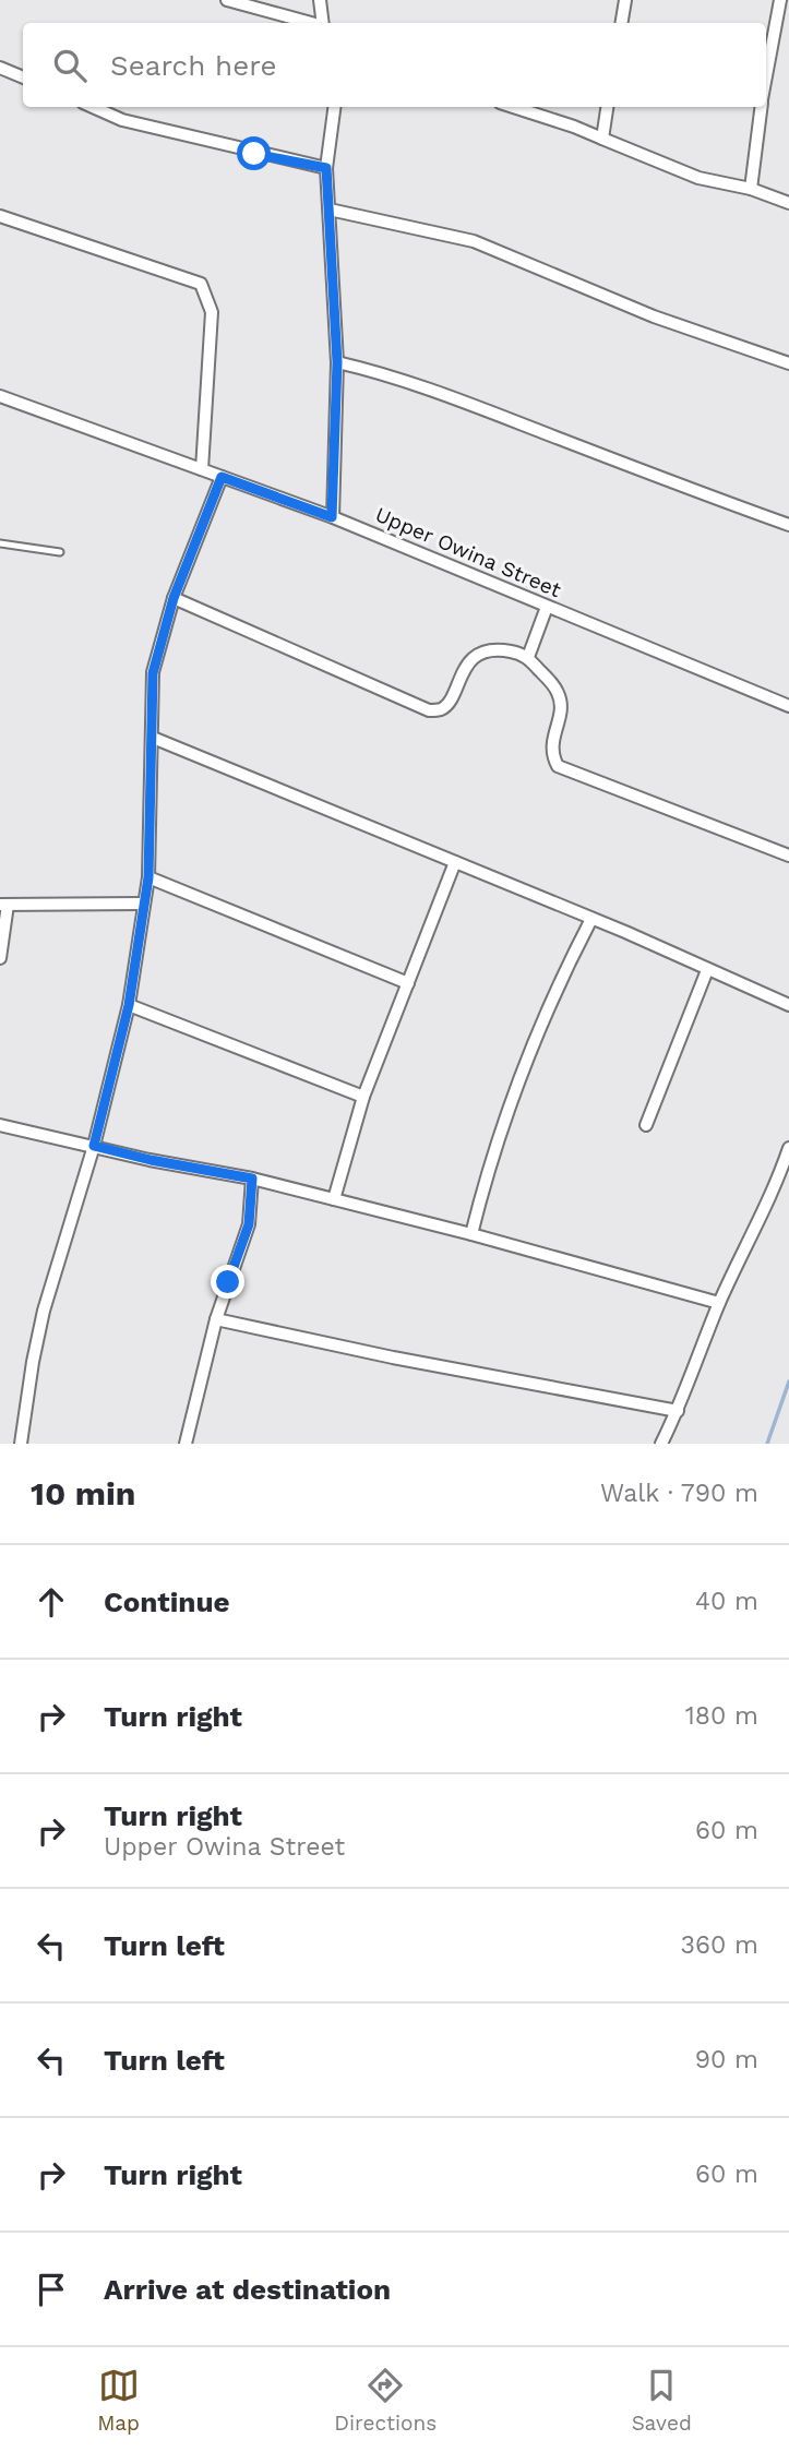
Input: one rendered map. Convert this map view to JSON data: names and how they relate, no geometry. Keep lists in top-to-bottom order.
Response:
{
  "streets": {
    "street": ["Upper Owina Street"]
  },
  "page": {
    "search": "Search here",
    "heading": ["10 min", "Walk · 790 m"],
    "list": [
      ["Continue", "40 m"],
      ["Turn right", "180 m"],
      ["Turn right", "Upper Owina Street", "60 m"],
      ["Turn left", "360 m"],
      ["Turn left", "90 m"],
      ["Turn right", "60 m"],
      "Arrive at destination"
    ],
    "nav": ["Map", "Directions", "Saved"]
  }
}
